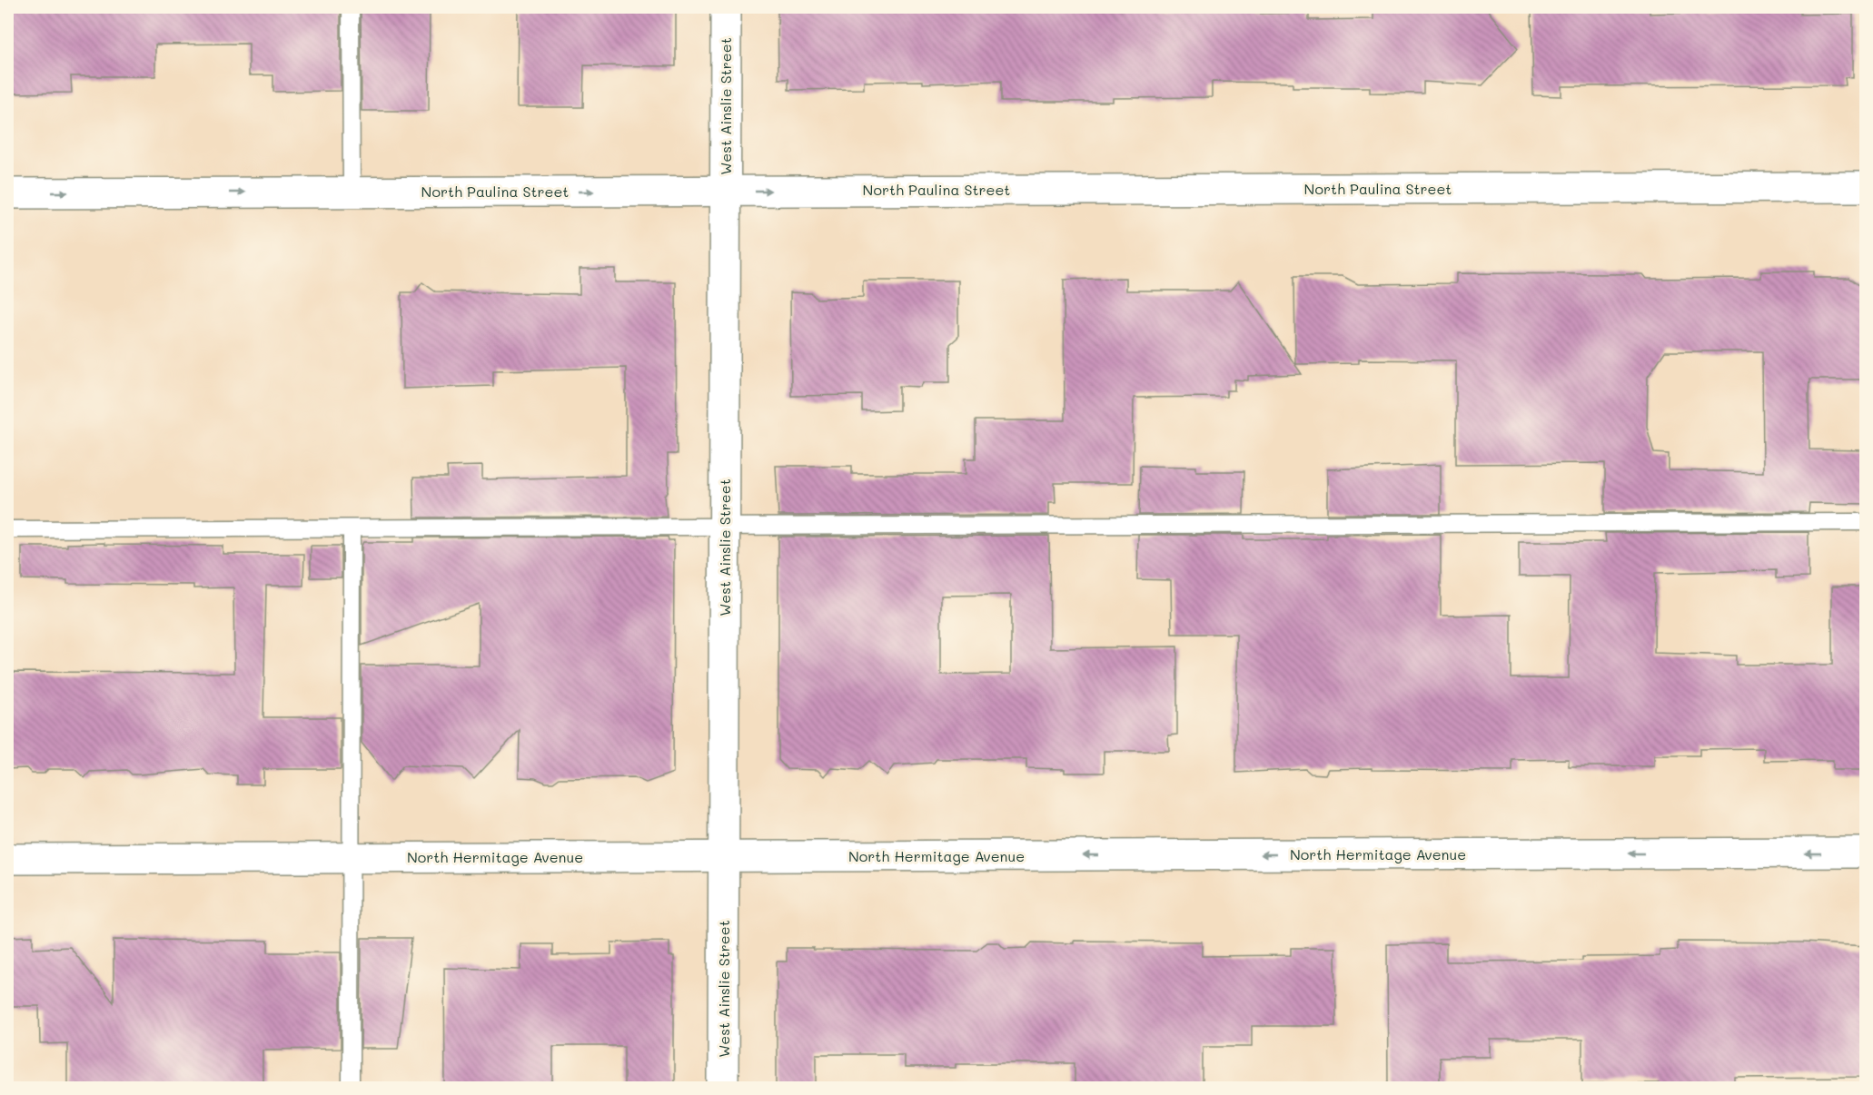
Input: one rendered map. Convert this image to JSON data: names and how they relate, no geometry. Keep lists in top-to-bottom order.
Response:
{
  "streets": {
    "street": ["West Ainslie Street", "North Paulina Street", "North Hermitage Avenue"]
  },
  "crossings": [
    ["West Ainslie Street", "North Paulina Street"],
    ["West Ainslie Street", "North Hermitage Avenue"]
  ],
  "one_way": ["North Paulina Street", "North Hermitage Avenue"]
}
